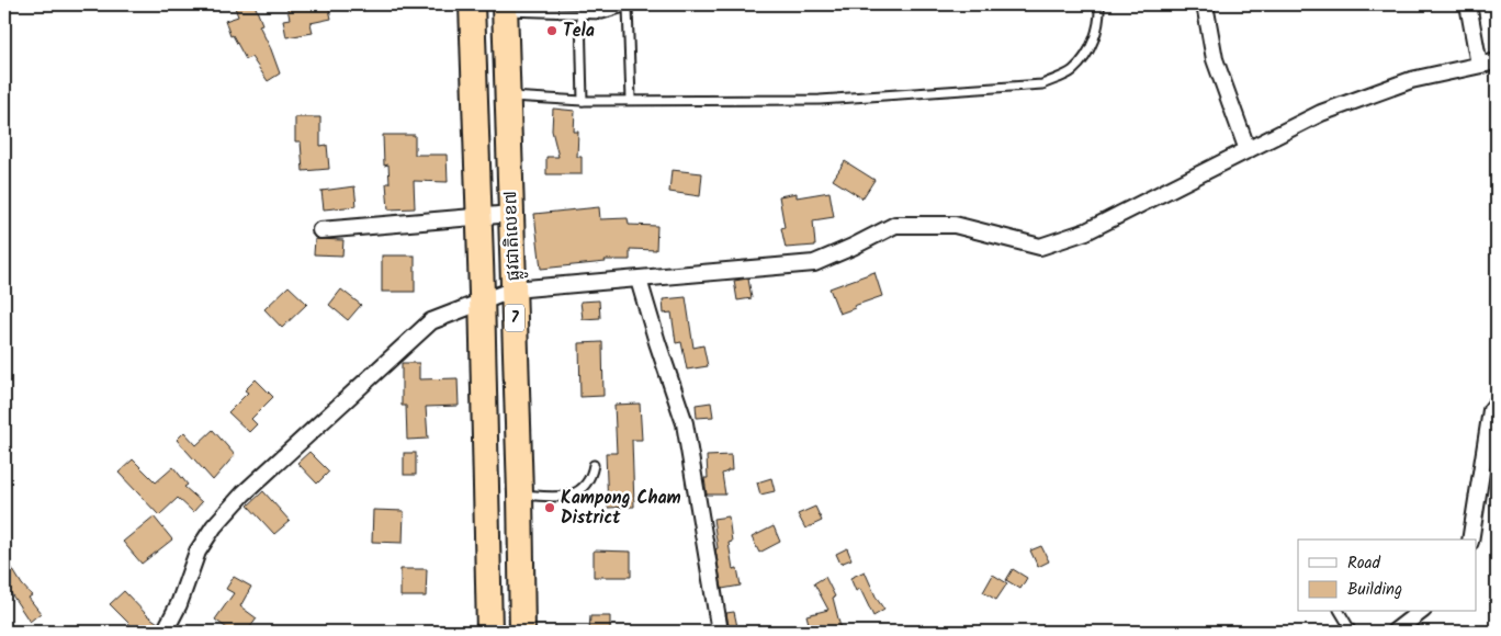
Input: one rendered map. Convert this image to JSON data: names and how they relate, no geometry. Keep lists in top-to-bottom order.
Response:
{
  "streets": {
    "highway": ["ផ្លូវជាតិលេខ៧", "7"]
  },
  "places": ["Tela", "Kampong Cham District"],
  "legend": ["Road", "Building"]
}
